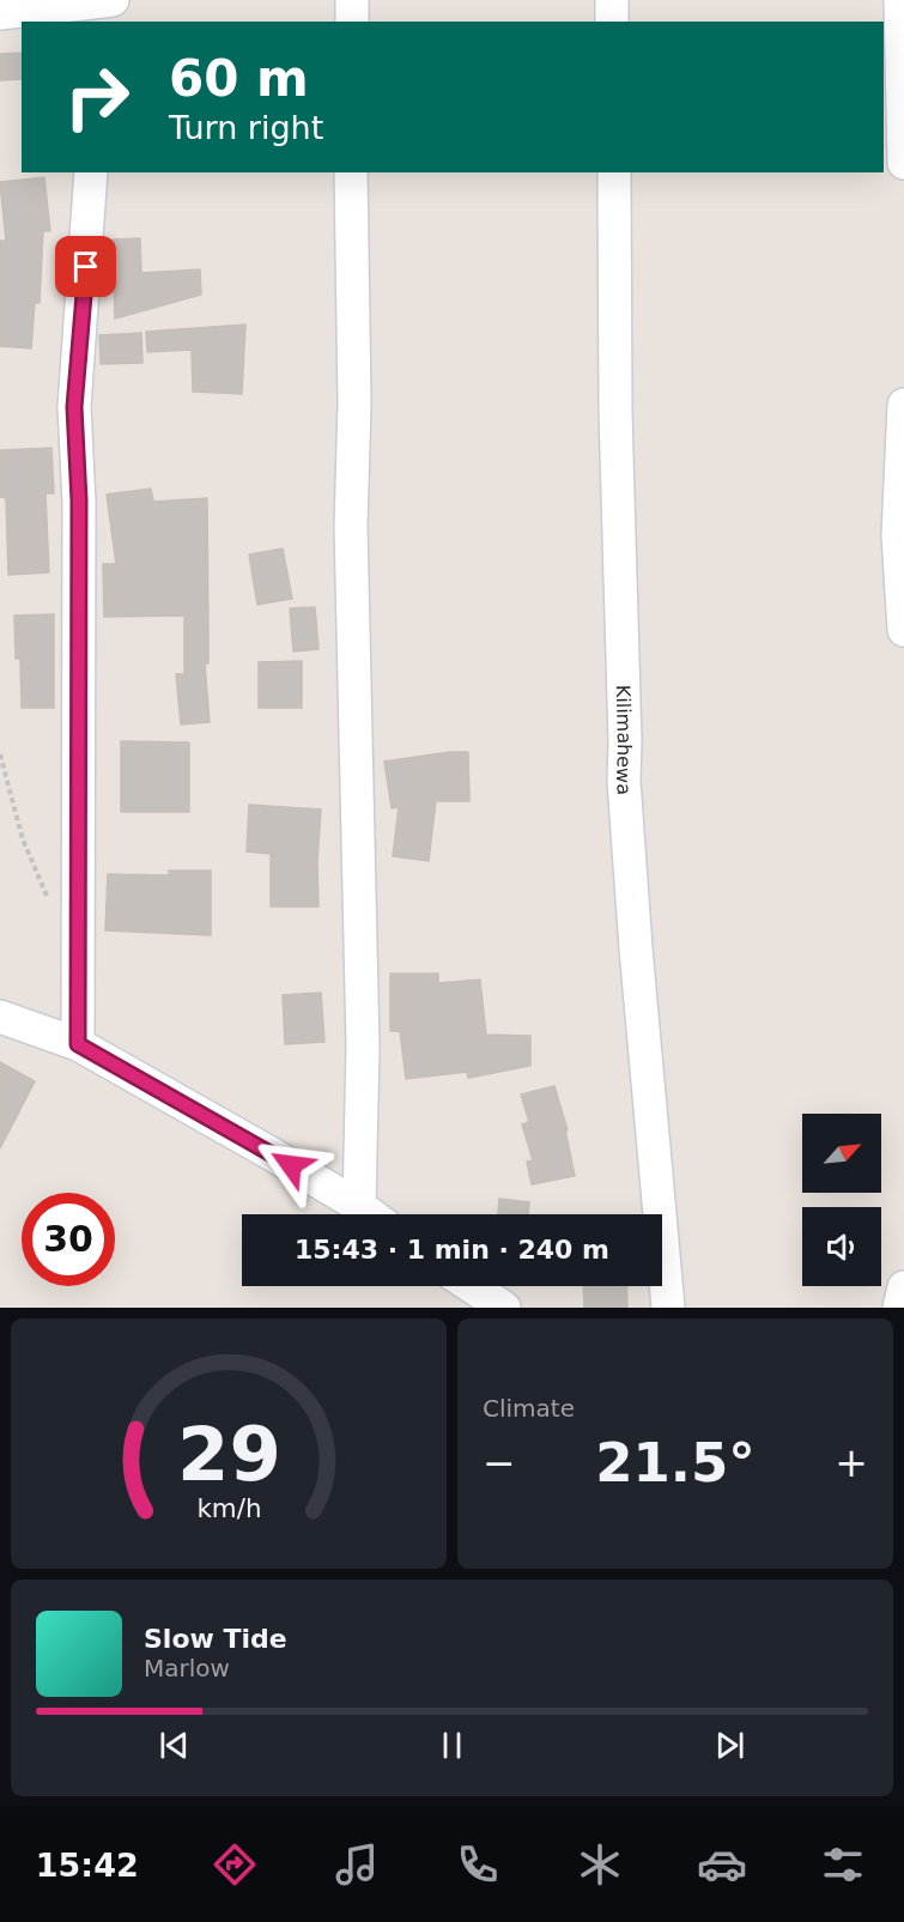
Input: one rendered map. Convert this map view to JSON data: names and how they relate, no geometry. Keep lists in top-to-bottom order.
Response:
{
  "streets": {
    "street": ["Kilimahewa"]
  },
  "north": "top right",
  "page": {
    "turn": ["60 m", "Turn right"],
    "limit": "30",
    "trip": "15:43 · 1 min · 240 m",
    "tile": "Climate",
    "heat": ["−", "21.5°", "+"],
    "song": ["Slow Tide", "Marlow"],
    "tabs": "15:42",
    "gauge": ["29", "km/h"]
  }
}
